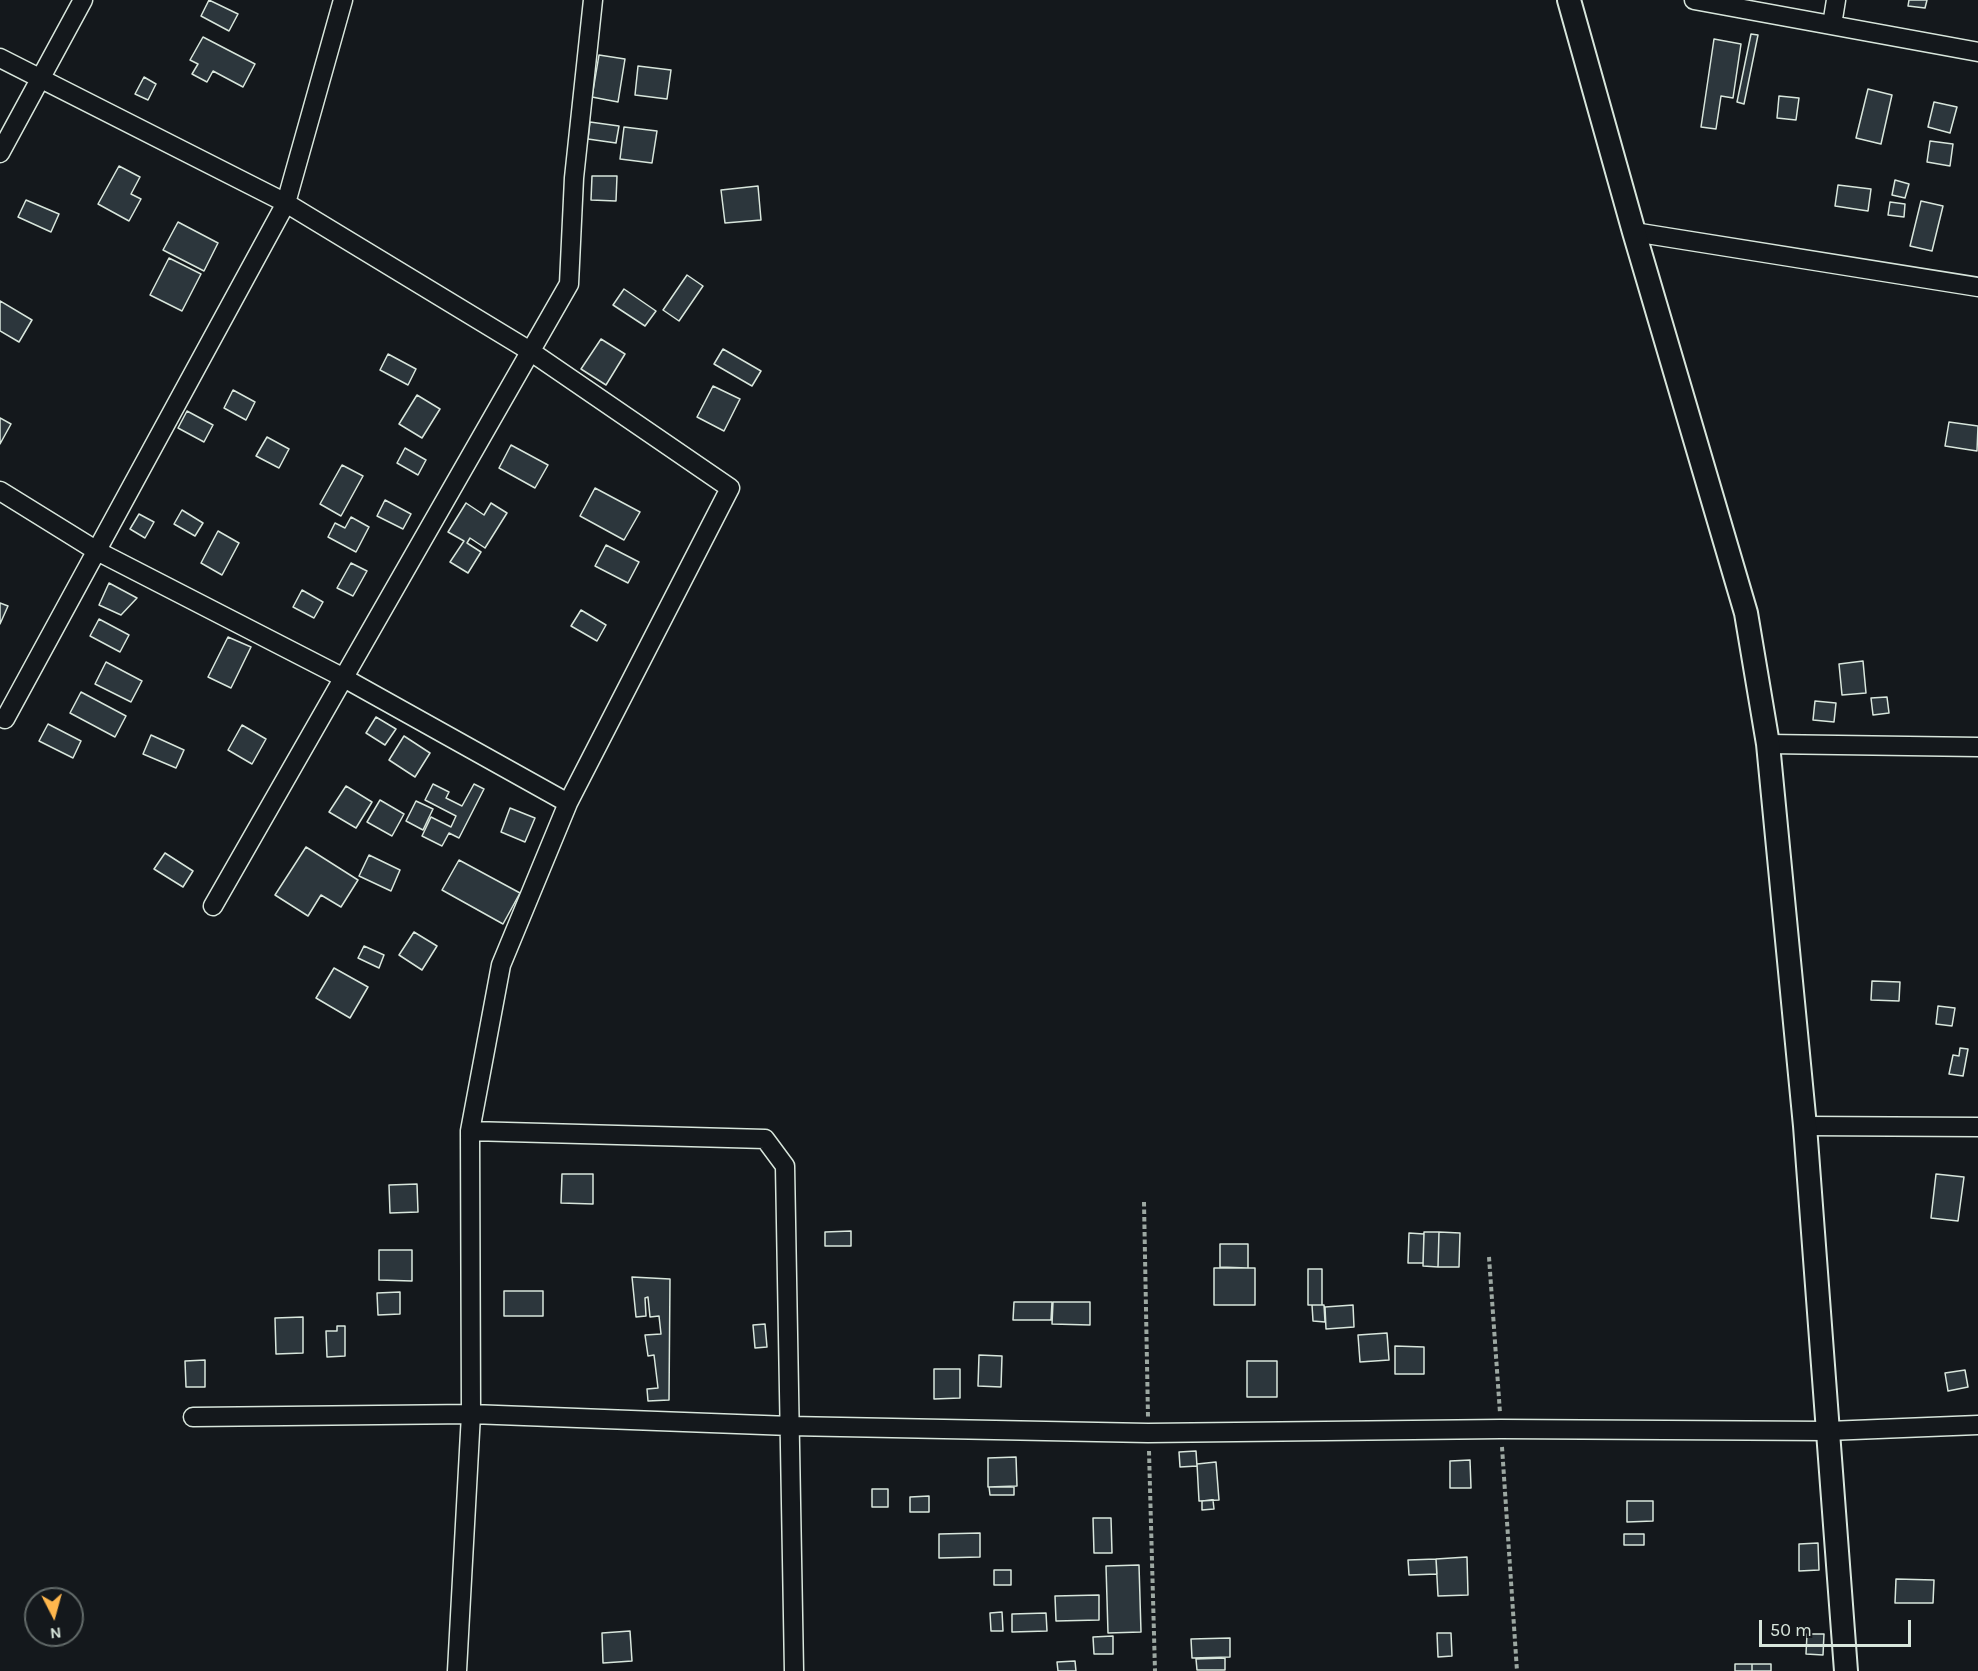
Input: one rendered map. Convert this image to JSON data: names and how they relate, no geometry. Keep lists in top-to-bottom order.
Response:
{
  "scale_bar": "50 m",
  "north": "bottom"
}
